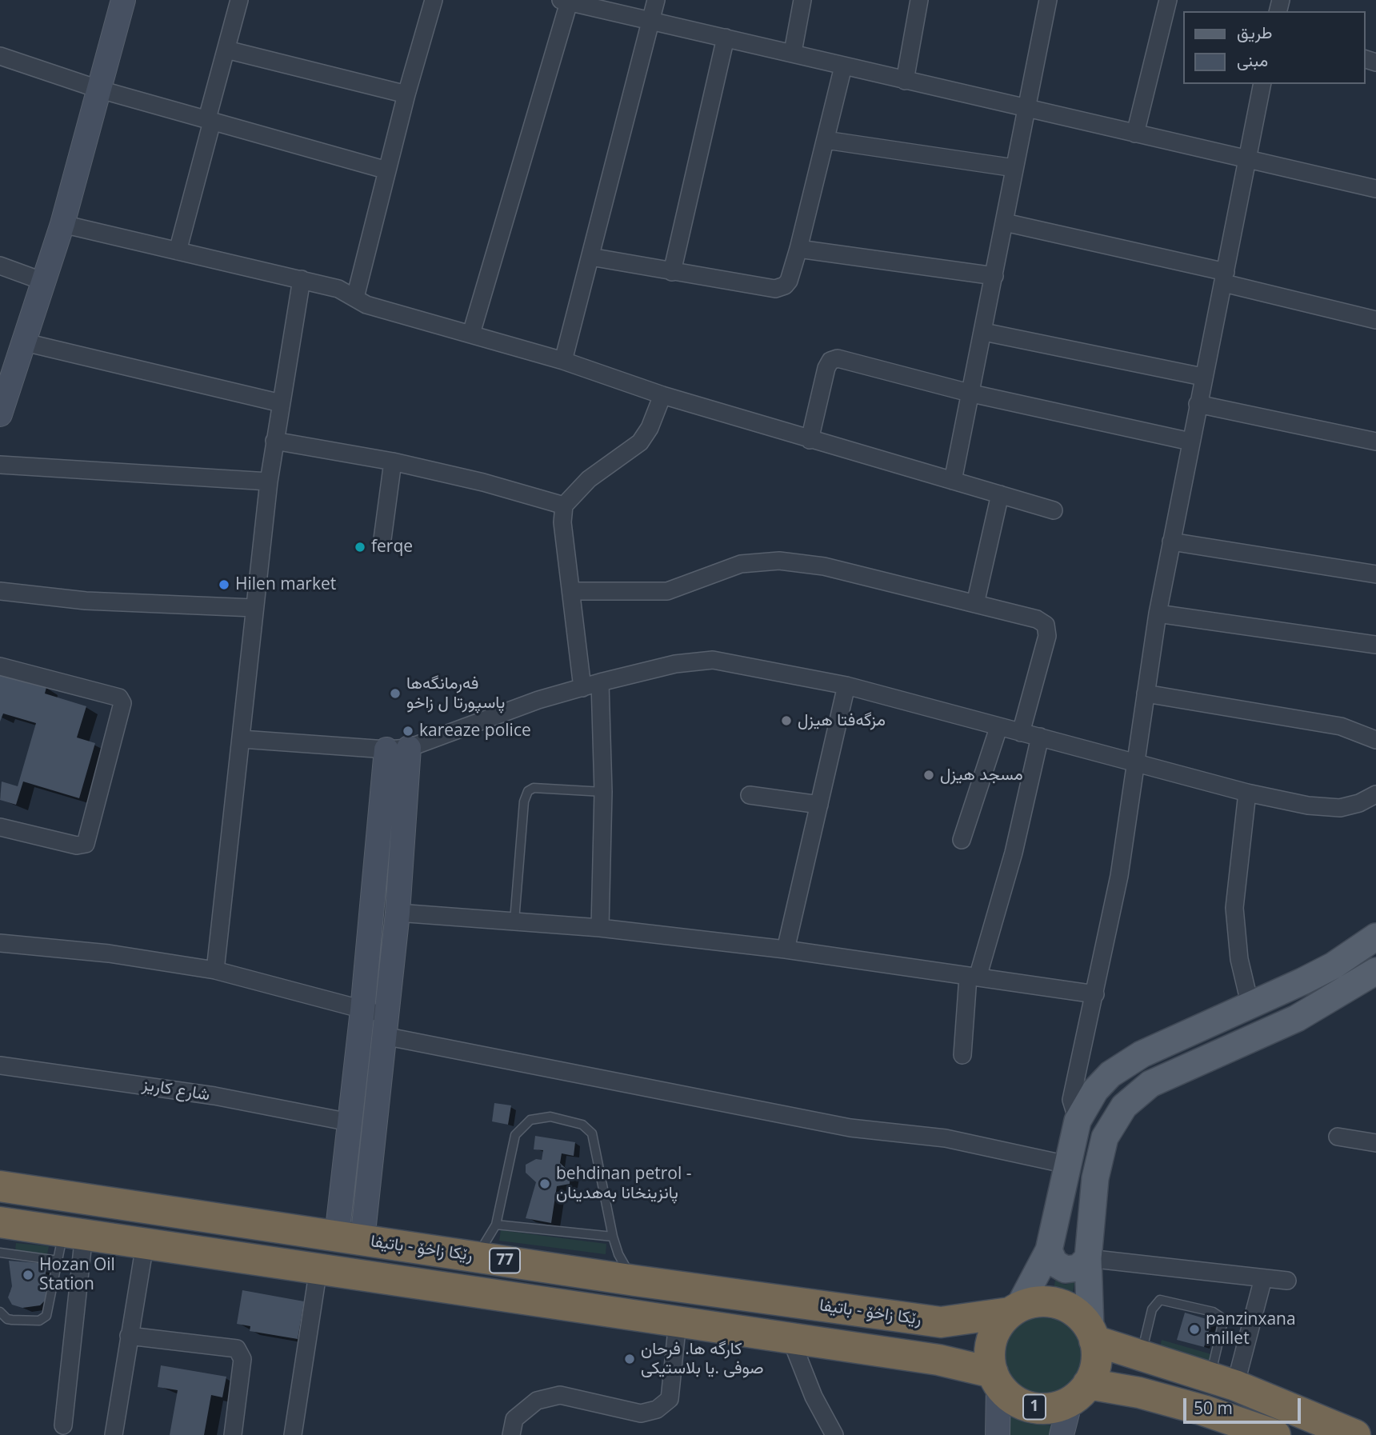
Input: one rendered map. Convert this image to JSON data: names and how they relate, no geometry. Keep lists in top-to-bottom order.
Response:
{
  "streets": {
    "highway": ["رێکا زاخۆ - باتیفا", "77", "1"],
    "street": ["شارع كاريز"]
  },
  "crossings": [
    ["رێکا زاخۆ - باتیفا", "1"]
  ],
  "places": [
    "ferqe",
    "Hilen market",
    "فەرمانگەها پاسپورتا ل زاخو",
    "مزگەفتا هیزل",
    "kareaze police",
    "مسجد هيزل",
    "behdinan petrol - پانزینخانا بەهدینان",
    "Hozan Oil Station",
    "panzinxana millet",
    "کارگه ها. فرحان صوفی .یا بلاستیکی"
  ],
  "legend": ["طريق", "مبنى"],
  "scale_bar": "50 m"
}
